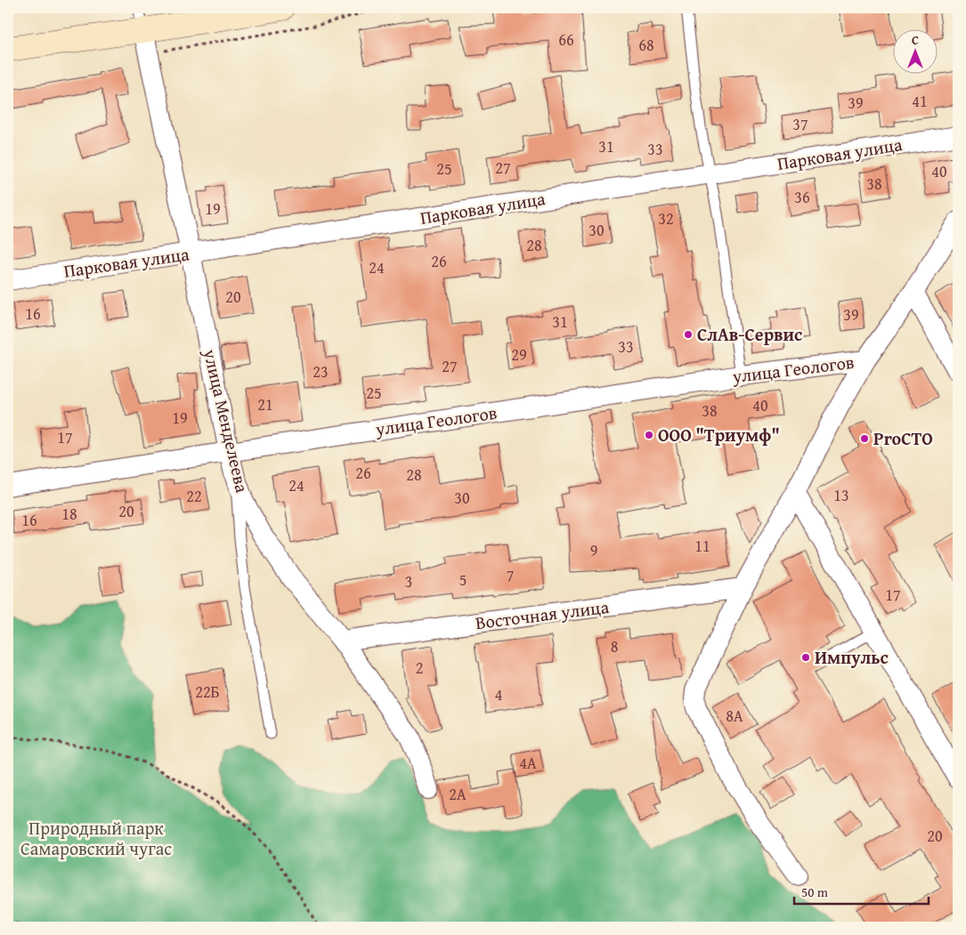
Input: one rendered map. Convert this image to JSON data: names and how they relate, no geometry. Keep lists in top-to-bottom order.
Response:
{
  "streets": {
    "street": [
      "Парковая улица",
      "улица Геологов",
      "улица Менделеева",
      "Восточная улица"
    ]
  },
  "crossings": [
    ["Парковая улица", "улица Менделеева"],
    ["улица Геологов", "улица Менделеева"],
    ["улица Менделеева", "Восточная улица"]
  ],
  "parks": ["Природный парк Самаровский чугас"],
  "places": [
    "СлАв-Сервис",
    "ООО \"Триумф\"",
    "ProСТО",
    "Импульс"
  ],
  "house_numbers": [
    "66",
    "68",
    "41",
    "39",
    "37",
    "31",
    "33",
    "27",
    "25",
    "40",
    "38",
    "36",
    "19",
    "32",
    "30",
    "28",
    "26",
    "24",
    "20",
    "16",
    "39",
    "31",
    "33",
    "29",
    "27",
    "23",
    "25",
    "21",
    "40",
    "38",
    "19",
    "17",
    "26",
    "28",
    "24",
    "13",
    "22",
    "30",
    "20",
    "18",
    "16",
    "11",
    "9",
    "7",
    "5",
    "3",
    "17",
    "8",
    "2",
    "22Б",
    "4",
    "8А",
    "4А",
    "2А",
    "20"
  ],
  "scale_bar": "50 m",
  "north": "top"
}
